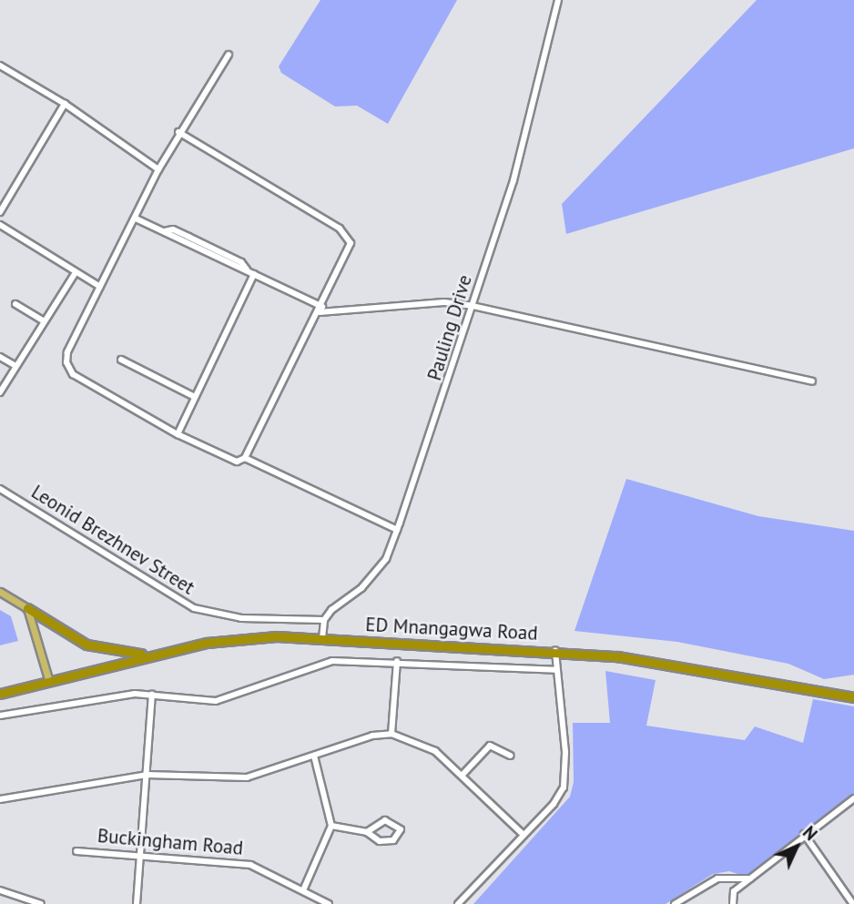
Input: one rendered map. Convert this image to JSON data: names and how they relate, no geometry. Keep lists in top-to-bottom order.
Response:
{
  "streets": {
    "highway": ["ED Mnangagwa Road"],
    "street": ["Pauling Drive", "Leonid Brezhnev Street", "Buckingham Road"]
  },
  "crossings": [
    ["Pauling Drive", "Leonid Brezhnev Street"]
  ],
  "north": "top right"
}
